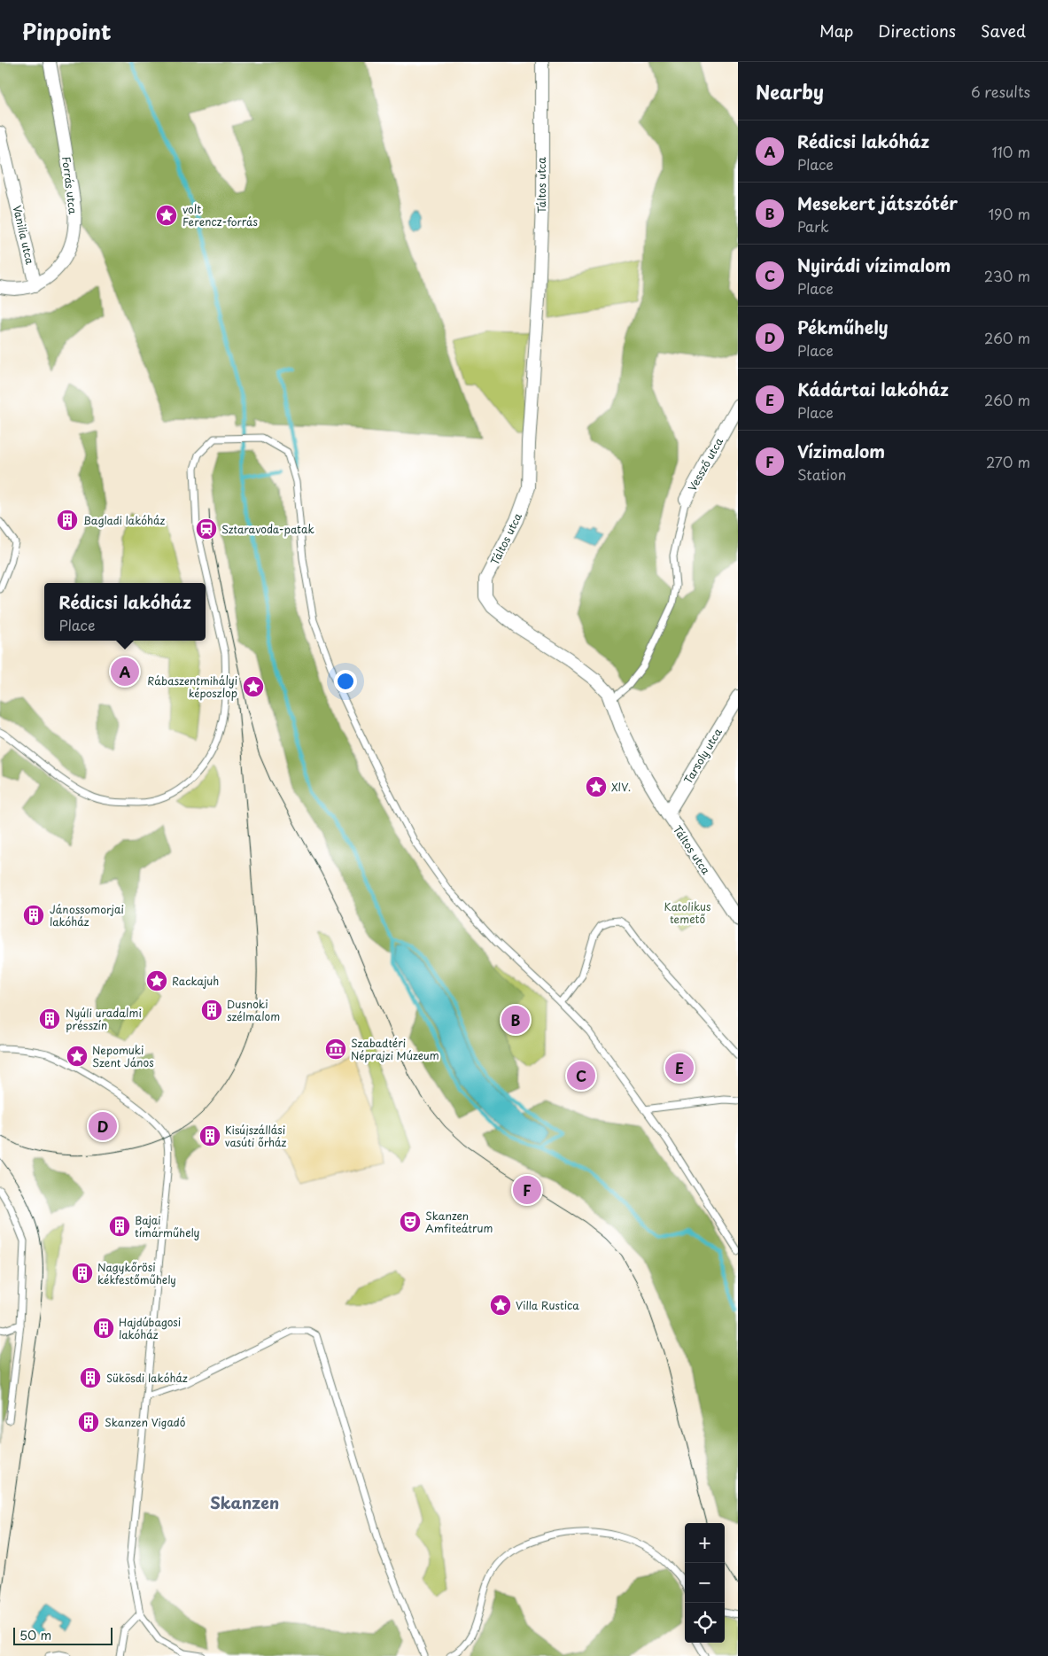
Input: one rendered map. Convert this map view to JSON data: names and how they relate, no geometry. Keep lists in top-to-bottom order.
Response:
{
  "streets": {
    "street": [
      "Forrás utca",
      "Táltos utca",
      "Vanilia utca",
      "Vessző utca",
      "Tarsoly utca"
    ]
  },
  "crossings": [
    ["Forrás utca", "Vanilia utca"],
    ["Táltos utca", "Tarsoly utca"]
  ],
  "districts": ["Skanzen"],
  "parks": ["Katolikus temető"],
  "places": {
    "place": [
      "volt Ferencz-forrás",
      "Rábaszentmihályi képoszlop",
      "XIV.",
      "Rackajuh",
      "Nepomuki Szent János",
      "Villa Rustica"
    ],
    "building": [
      "Bagladi lakóház",
      "Jánossomorjai lakóház",
      "Dusnoki szélmalom",
      "Nyúli uradalmi présszín",
      "Kisújszállási vasúti őrház",
      "Bajai tímárműhely",
      "Nagykőrösi kékfestőműhely",
      "Hajdúbagosi lakóház",
      "Sükösdi lakóház",
      "Skanzen Vigadó"
    ],
    "station": ["Sztaravoda-patak"],
    "museum": ["Szabadtéri Néprajzi Múzeum"],
    "theatre": ["Skanzen Amfiteátrum"]
  },
  "scale_bar": "50 m",
  "page": {
    "header": "Pinpoint",
    "nav": ["Map", "Directions", "Saved"],
    "heading": ["Nearby", "6 results"],
    "list": [
      {
        "mark": "A",
        "name": "Rédicsi lakóház",
        "note": "Place",
        "value": "110 m"
      },
      {
        "mark": "B",
        "name": "Mesekert játszótér",
        "note": "Park",
        "value": "190 m"
      },
      {
        "mark": "C",
        "name": "Nyirádi vízimalom",
        "note": "Place",
        "value": "230 m"
      },
      {
        "mark": "D",
        "name": "Pékműhely",
        "note": "Place",
        "value": "260 m"
      },
      {
        "mark": "E",
        "name": "Kádártai lakóház",
        "note": "Place",
        "value": "260 m"
      },
      {
        "mark": "F",
        "name": "Vízimalom",
        "note": "Station",
        "value": "270 m"
      }
    ],
    "popup": ["Rédicsi lakóház", "Place"],
    "pins": [
      "A",
      "B",
      "E",
      "C",
      "D",
      "F"
    ],
    "map_buttons": ["+", "−"],
    "scale": "50 m"
  }
}
